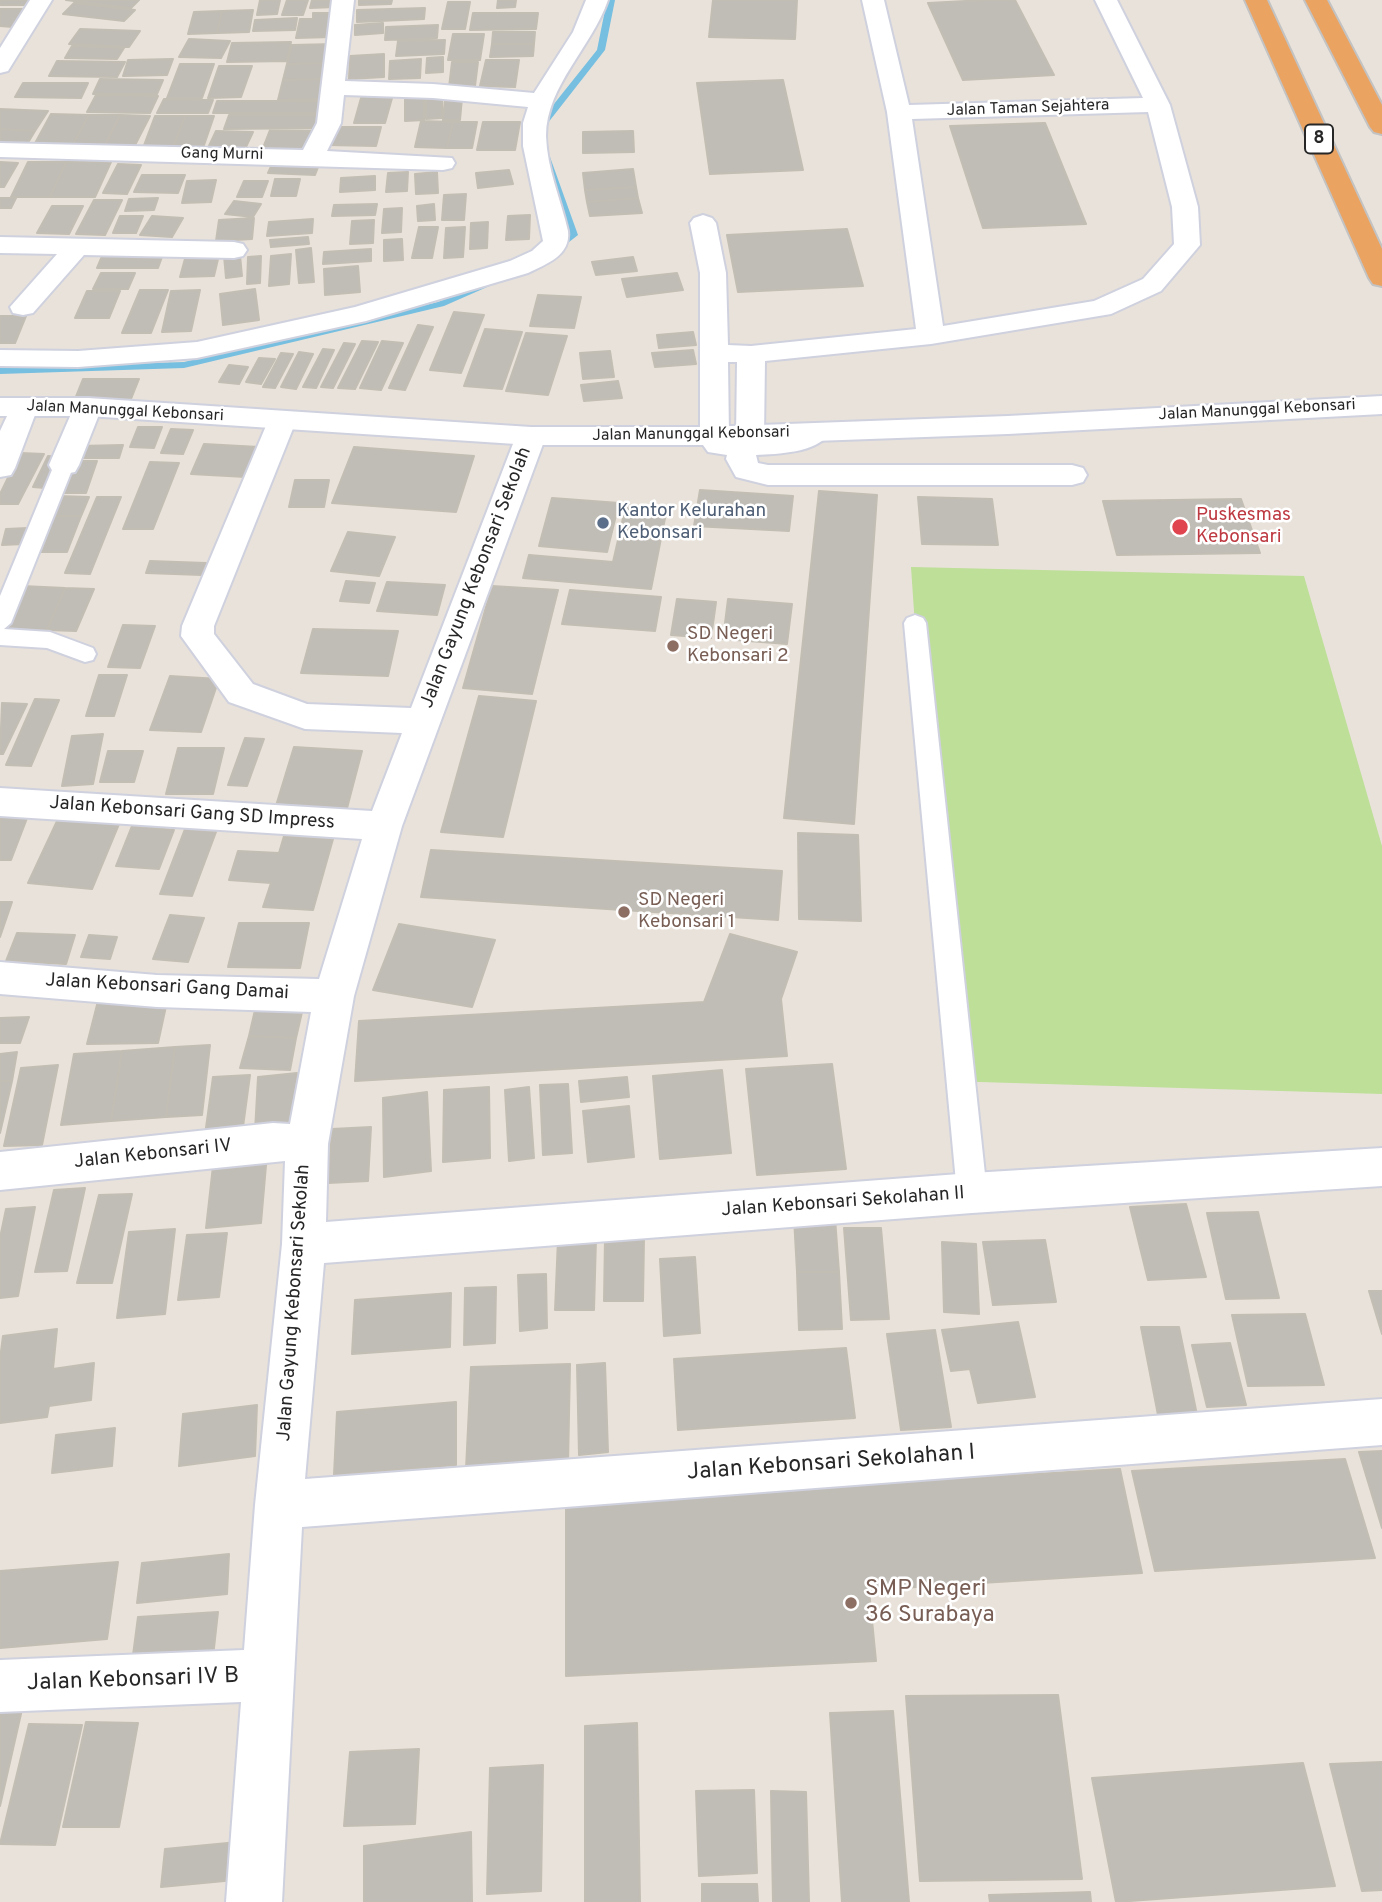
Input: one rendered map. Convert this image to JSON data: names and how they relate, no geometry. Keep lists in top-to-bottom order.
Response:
{
  "streets": {
    "highway": ["8"],
    "street": [
      "Jalan Taman Sejahtera",
      "Gang Murni",
      "Jalan Manunggal Kebonsari",
      "Jalan Gayung Kebonsari Sekolah",
      "Jalan Kebonsari Gang SD Impress",
      "Jalan Kebonsari Gang Damai",
      "Jalan Kebonsari IV",
      "Jalan Kebonsari Sekolahan II",
      "Jalan Kebonsari Sekolahan I",
      "Jalan Kebonsari IV B"
    ]
  },
  "crossings": [
    ["Jalan Manunggal Kebonsari", "Jalan Gayung Kebonsari Sekolah"],
    ["Jalan Gayung Kebonsari Sekolah", "Jalan Kebonsari Gang SD Impress"],
    ["Jalan Gayung Kebonsari Sekolah", "Jalan Kebonsari Gang Damai"],
    ["Jalan Gayung Kebonsari Sekolah", "Jalan Kebonsari IV"],
    ["Jalan Gayung Kebonsari Sekolah", "Jalan Kebonsari Sekolahan II"],
    ["Jalan Gayung Kebonsari Sekolah", "Jalan Kebonsari Sekolahan I"],
    ["Jalan Gayung Kebonsari Sekolah", "Jalan Kebonsari IV B"]
  ],
  "places": [
    "Kantor Kelurahan Kebonsari",
    "Puskesmas Kebonsari",
    "SD Negeri Kebonsari 2",
    "SD Negeri Kebonsari 1",
    "SMP Negeri 36 Surabaya"
  ]
}
